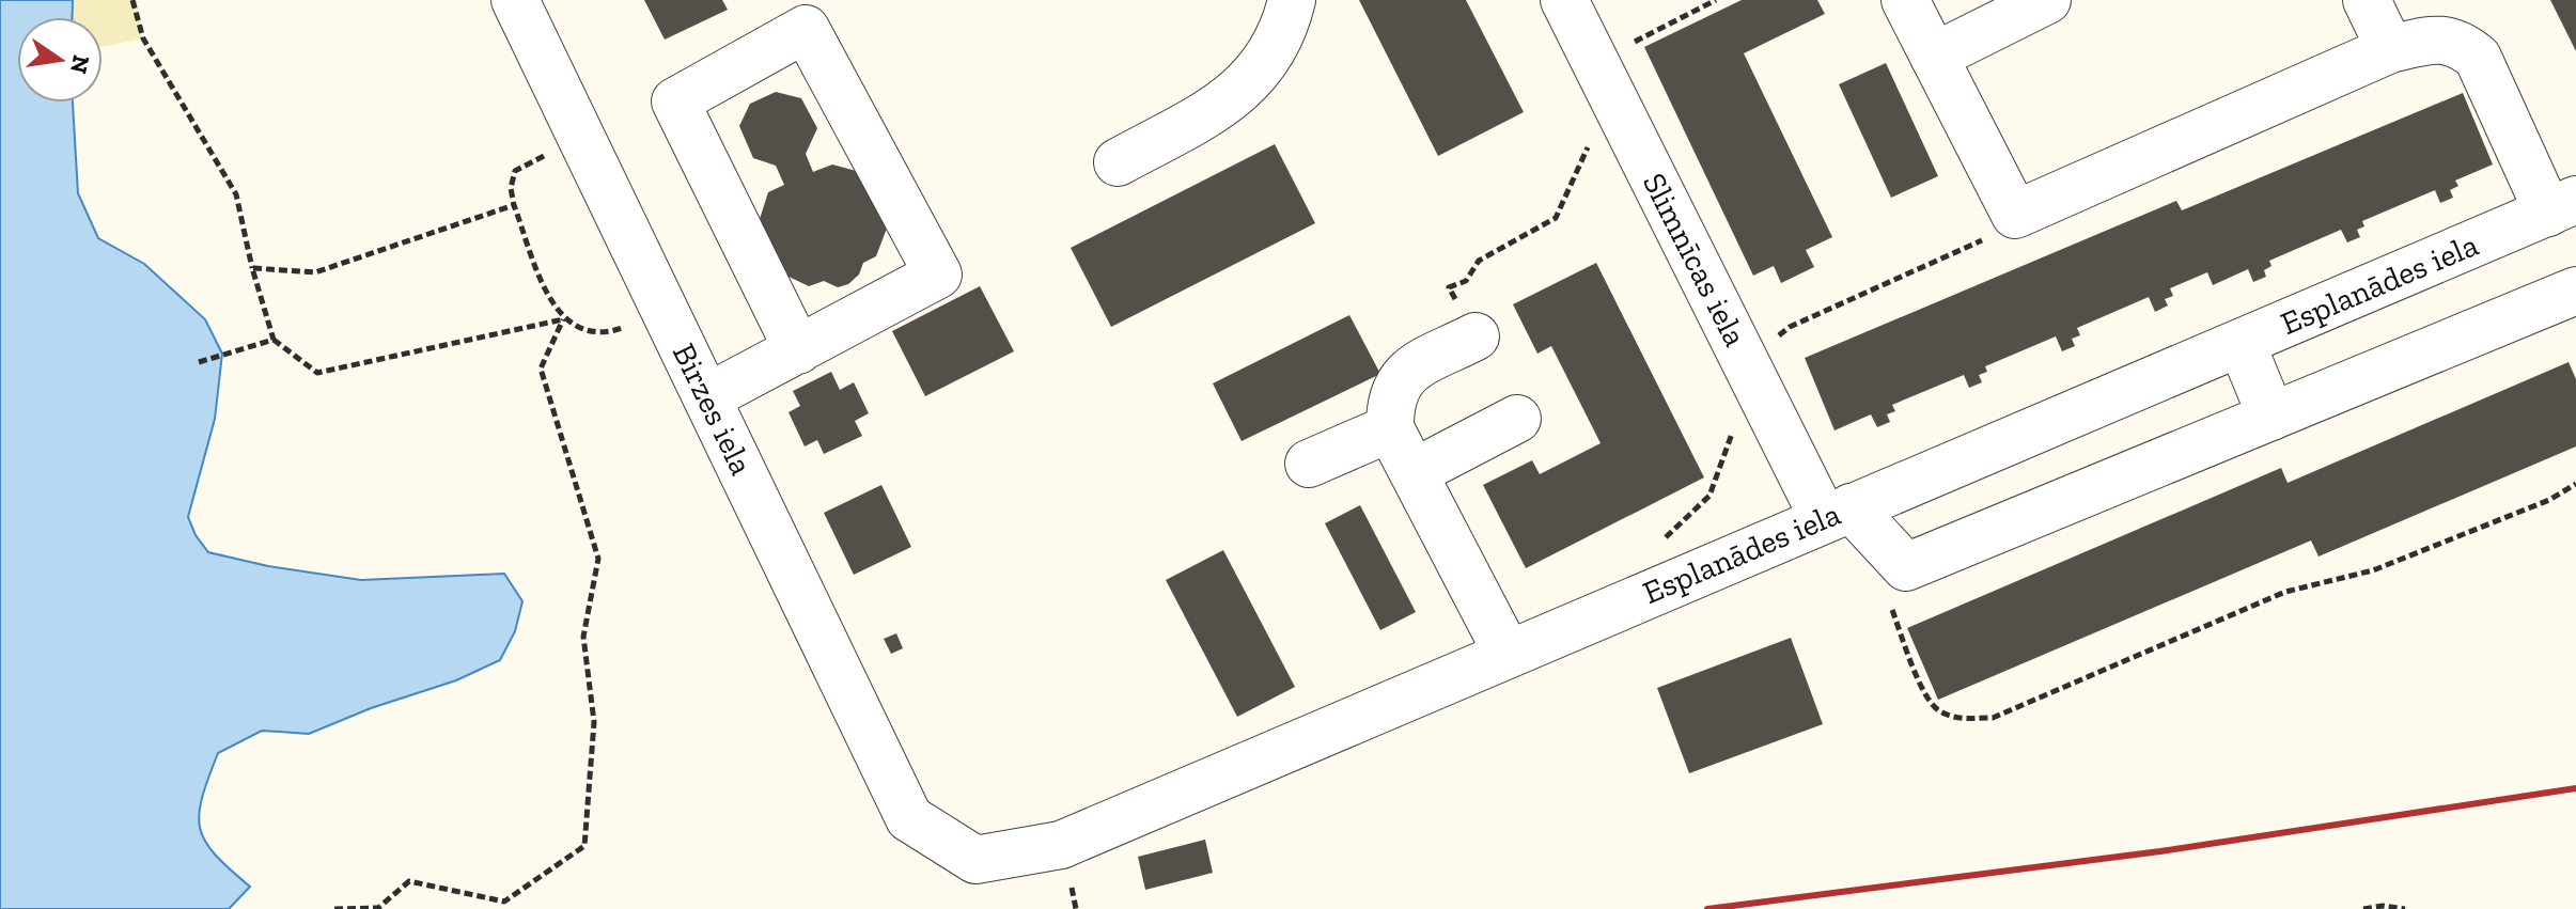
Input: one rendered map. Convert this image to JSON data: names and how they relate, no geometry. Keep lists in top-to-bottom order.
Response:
{
  "streets": {
    "street": ["Slimnīcas iela", "Esplanādes iela", "Birzes iela"]
  },
  "crossings": [
    ["Slimnīcas iela", "Esplanādes iela"],
    ["Esplanādes iela", "Birzes iela"]
  ],
  "north": "right"
}
